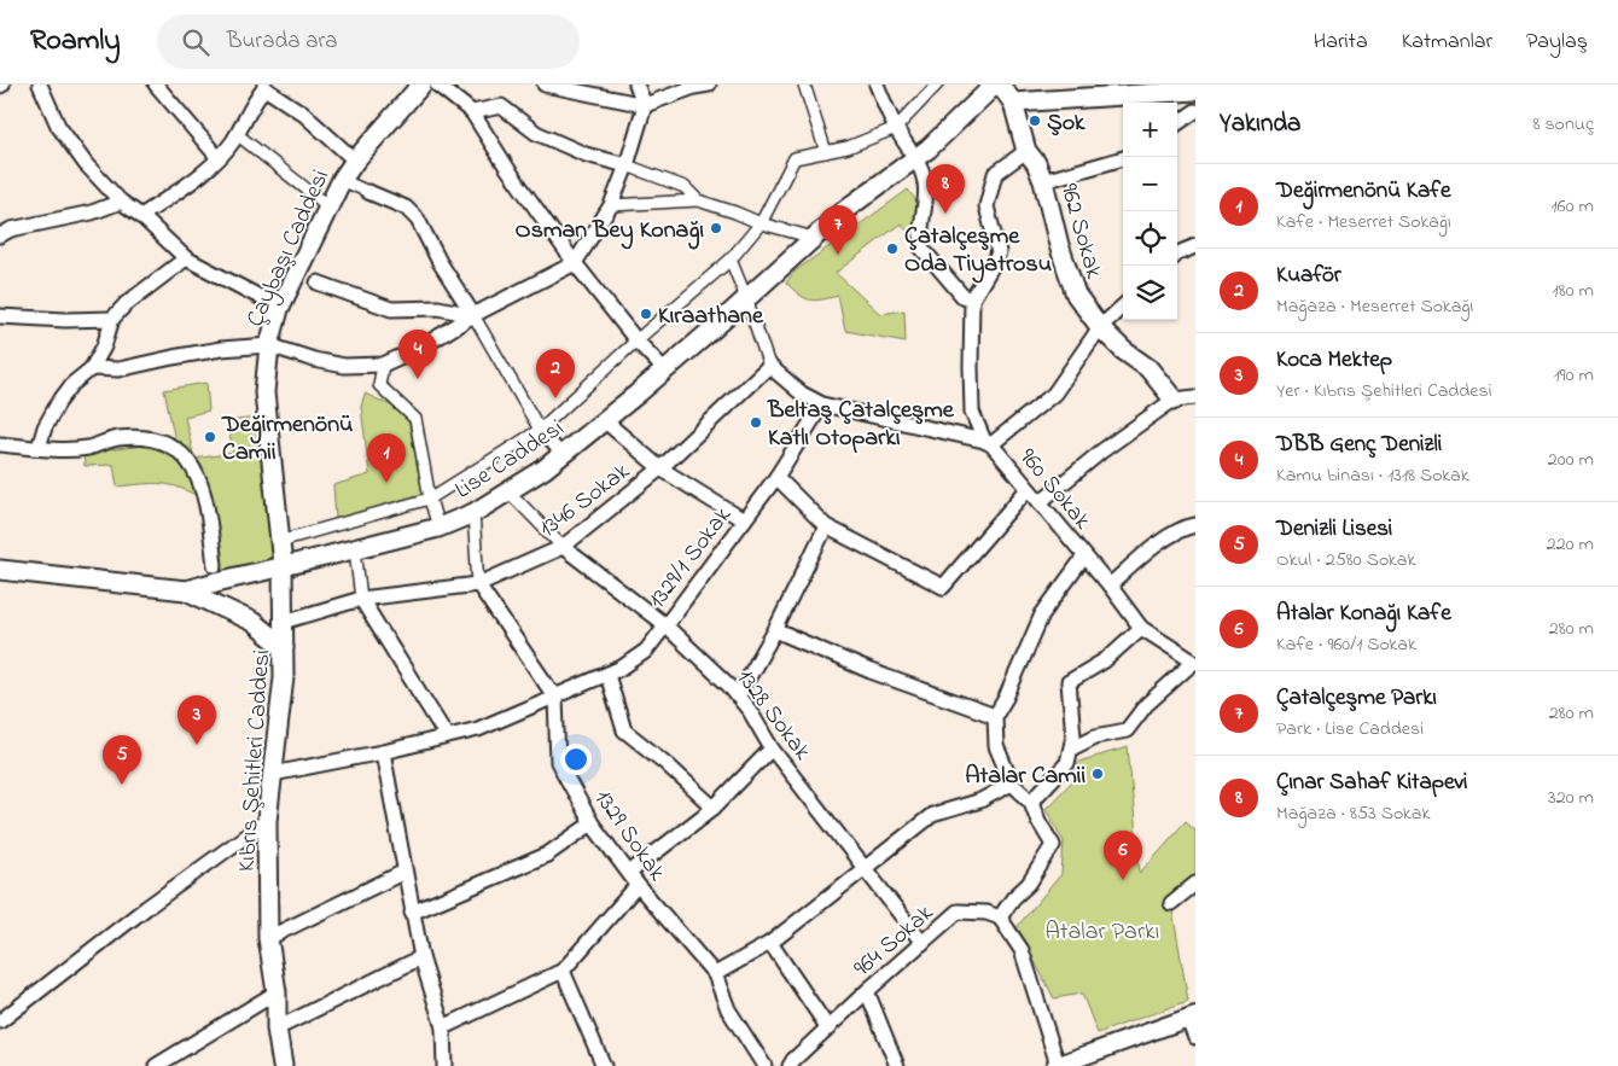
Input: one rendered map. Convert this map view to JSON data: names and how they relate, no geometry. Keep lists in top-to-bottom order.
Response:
{
  "streets": {
    "main road": [
      "962 Sokak",
      "Çaybaşı Caddesi",
      "Lise Caddesi",
      "Kıbrıs Şehitleri Caddesi"
    ],
    "street": [
      "960 Sokak",
      "1346 Sokak",
      "1329/1 Sokak",
      "1328 Sokak",
      "1329 Sokak",
      "964 Sokak"
    ]
  },
  "crossings": [
    ["962 Sokak", "Lise Caddesi"],
    ["Çaybaşı Caddesi", "Lise Caddesi"],
    ["Çaybaşı Caddesi", "Kıbrıs Şehitleri Caddesi"],
    ["Lise Caddesi", "1328 Sokak"],
    ["Lise Caddesi", "Kıbrıs Şehitleri Caddesi"],
    ["1346 Sokak", "1328 Sokak"],
    ["1346 Sokak", "Kıbrıs Şehitleri Caddesi"],
    ["1329/1 Sokak", "1328 Sokak"],
    ["1329/1 Sokak", "Kıbrıs Şehitleri Caddesi"],
    ["1329/1 Sokak", "1329 Sokak"],
    ["1328 Sokak", "964 Sokak"]
  ],
  "parks": ["Atalar Parkı"],
  "places": [
    "Şok",
    "Osman Bey Konağı",
    "Çatalçeşme Oda Tiyatrosu",
    "Kıraathane",
    "Beltaş Çatalçeşme Katlı Otoparkı",
    "Değirmenönü Camii",
    "Atalar Camii"
  ],
  "page": {
    "header": "Roamly",
    "search": "Burada ara",
    "nav": ["Harita", "Katmanlar", "Paylaş"],
    "heading": ["Yakında", "8 sonuç"],
    "map_buttons": ["+", "−"],
    "list": [
      {
        "mark": "1",
        "name": "Değirmenönü Kafe",
        "note": "Kafe · Meserret Sokağı",
        "value": "160 m"
      },
      {
        "mark": "2",
        "name": "Kuaför",
        "note": "Mağaza · Meserret Sokağı",
        "value": "180 m"
      },
      {
        "mark": "3",
        "name": "Koca Mektep",
        "note": "Yer · Kıbrıs Şehitleri Caddesi",
        "value": "190 m"
      },
      {
        "mark": "4",
        "name": "DBB Genç Denizli",
        "note": "Kamu binası · 1318 Sokak",
        "value": "200 m"
      },
      {
        "mark": "5",
        "name": "Denizli Lisesi",
        "note": "Okul · 2580 Sokak",
        "value": "220 m"
      },
      {
        "mark": "6",
        "name": "Atalar Konağı Kafe",
        "note": "Kafe · 960/1 Sokak",
        "value": "280 m"
      },
      {
        "mark": "7",
        "name": "Çatalçeşme Parkı",
        "note": "Park · Lise Caddesi",
        "value": "280 m"
      },
      {
        "mark": "8",
        "name": "Çınar Sahaf Kitapevi",
        "note": "Mağaza · 853 Sokak",
        "value": "320 m"
      }
    ],
    "pins": [
      "8",
      "7",
      "4",
      "2",
      "1",
      "3",
      "5",
      "6"
    ]
  }
}
